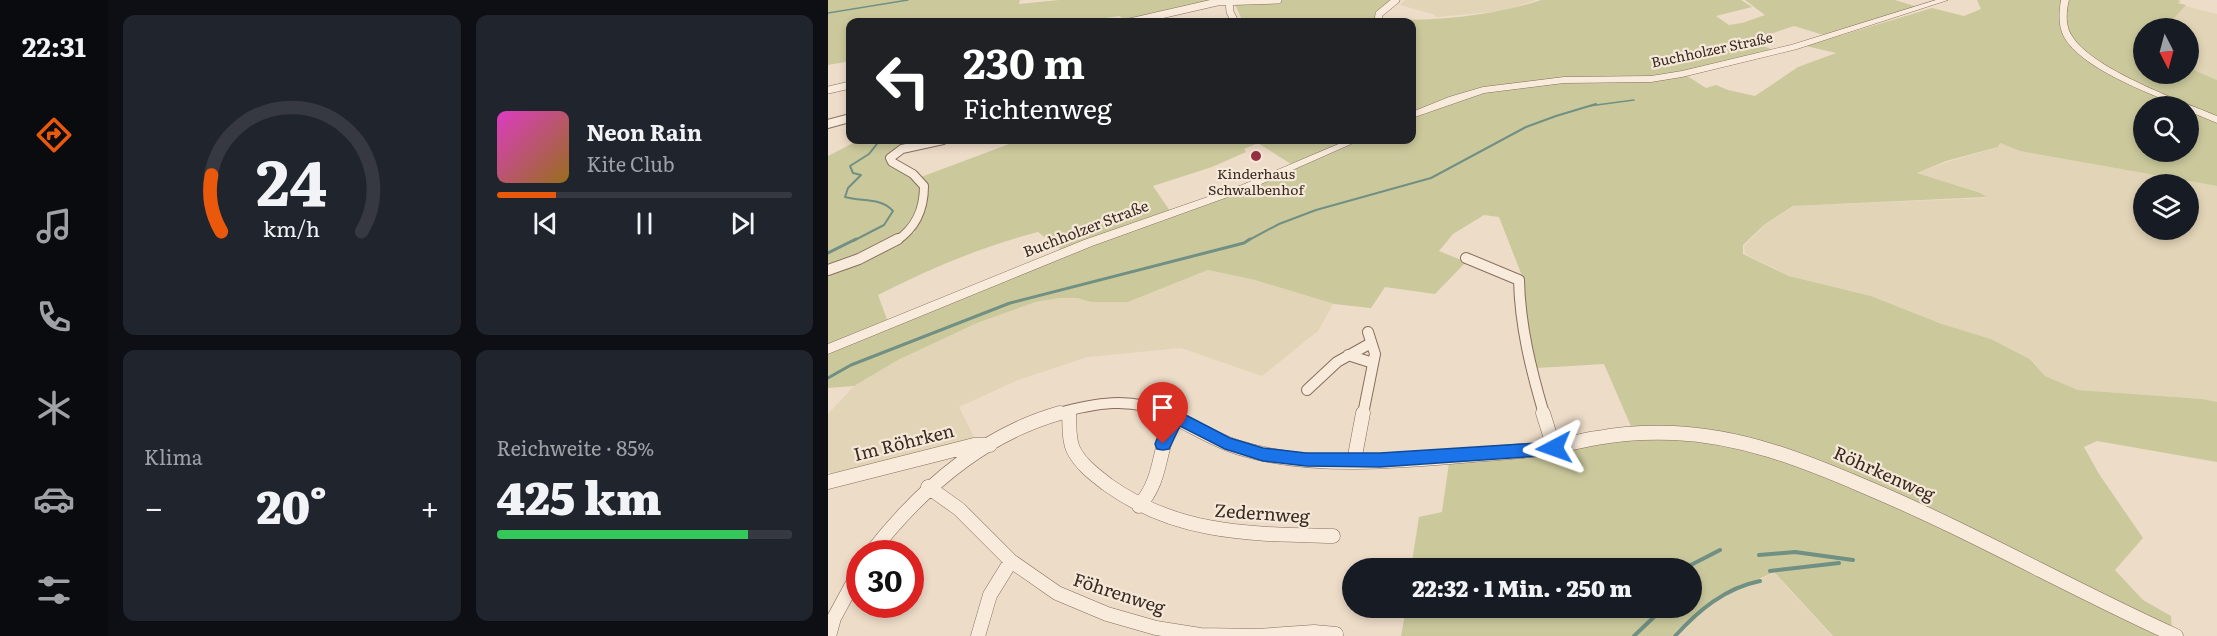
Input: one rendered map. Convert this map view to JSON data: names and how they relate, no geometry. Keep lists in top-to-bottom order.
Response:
{
  "streets": {
    "street": [
      "Buchholzer Straße",
      "Im Röhrken",
      "Röhrkenweg",
      "Zedernweg",
      "Föhrenweg"
    ]
  },
  "crossings": [
    ["Im Röhrken", "Röhrkenweg"],
    ["Im Röhrken", "Zedernweg"],
    ["Im Röhrken", "Föhrenweg"]
  ],
  "places": ["Kinderhaus Schwalbenhof"],
  "north": "bottom",
  "page": {
    "tabs": "22:31",
    "turn": ["230 m", "Fichtenweg"],
    "song": ["Neon Rain", "Kite Club"],
    "tile": [
      "Klima",
      ["Reichweite · 85%", "425 km"]
    ],
    "heat": ["−", "20°", "+"],
    "limit": "30",
    "trip": "22:32 · 1 Min. · 250 m",
    "gauge": ["24", "km/h"]
  }
}
